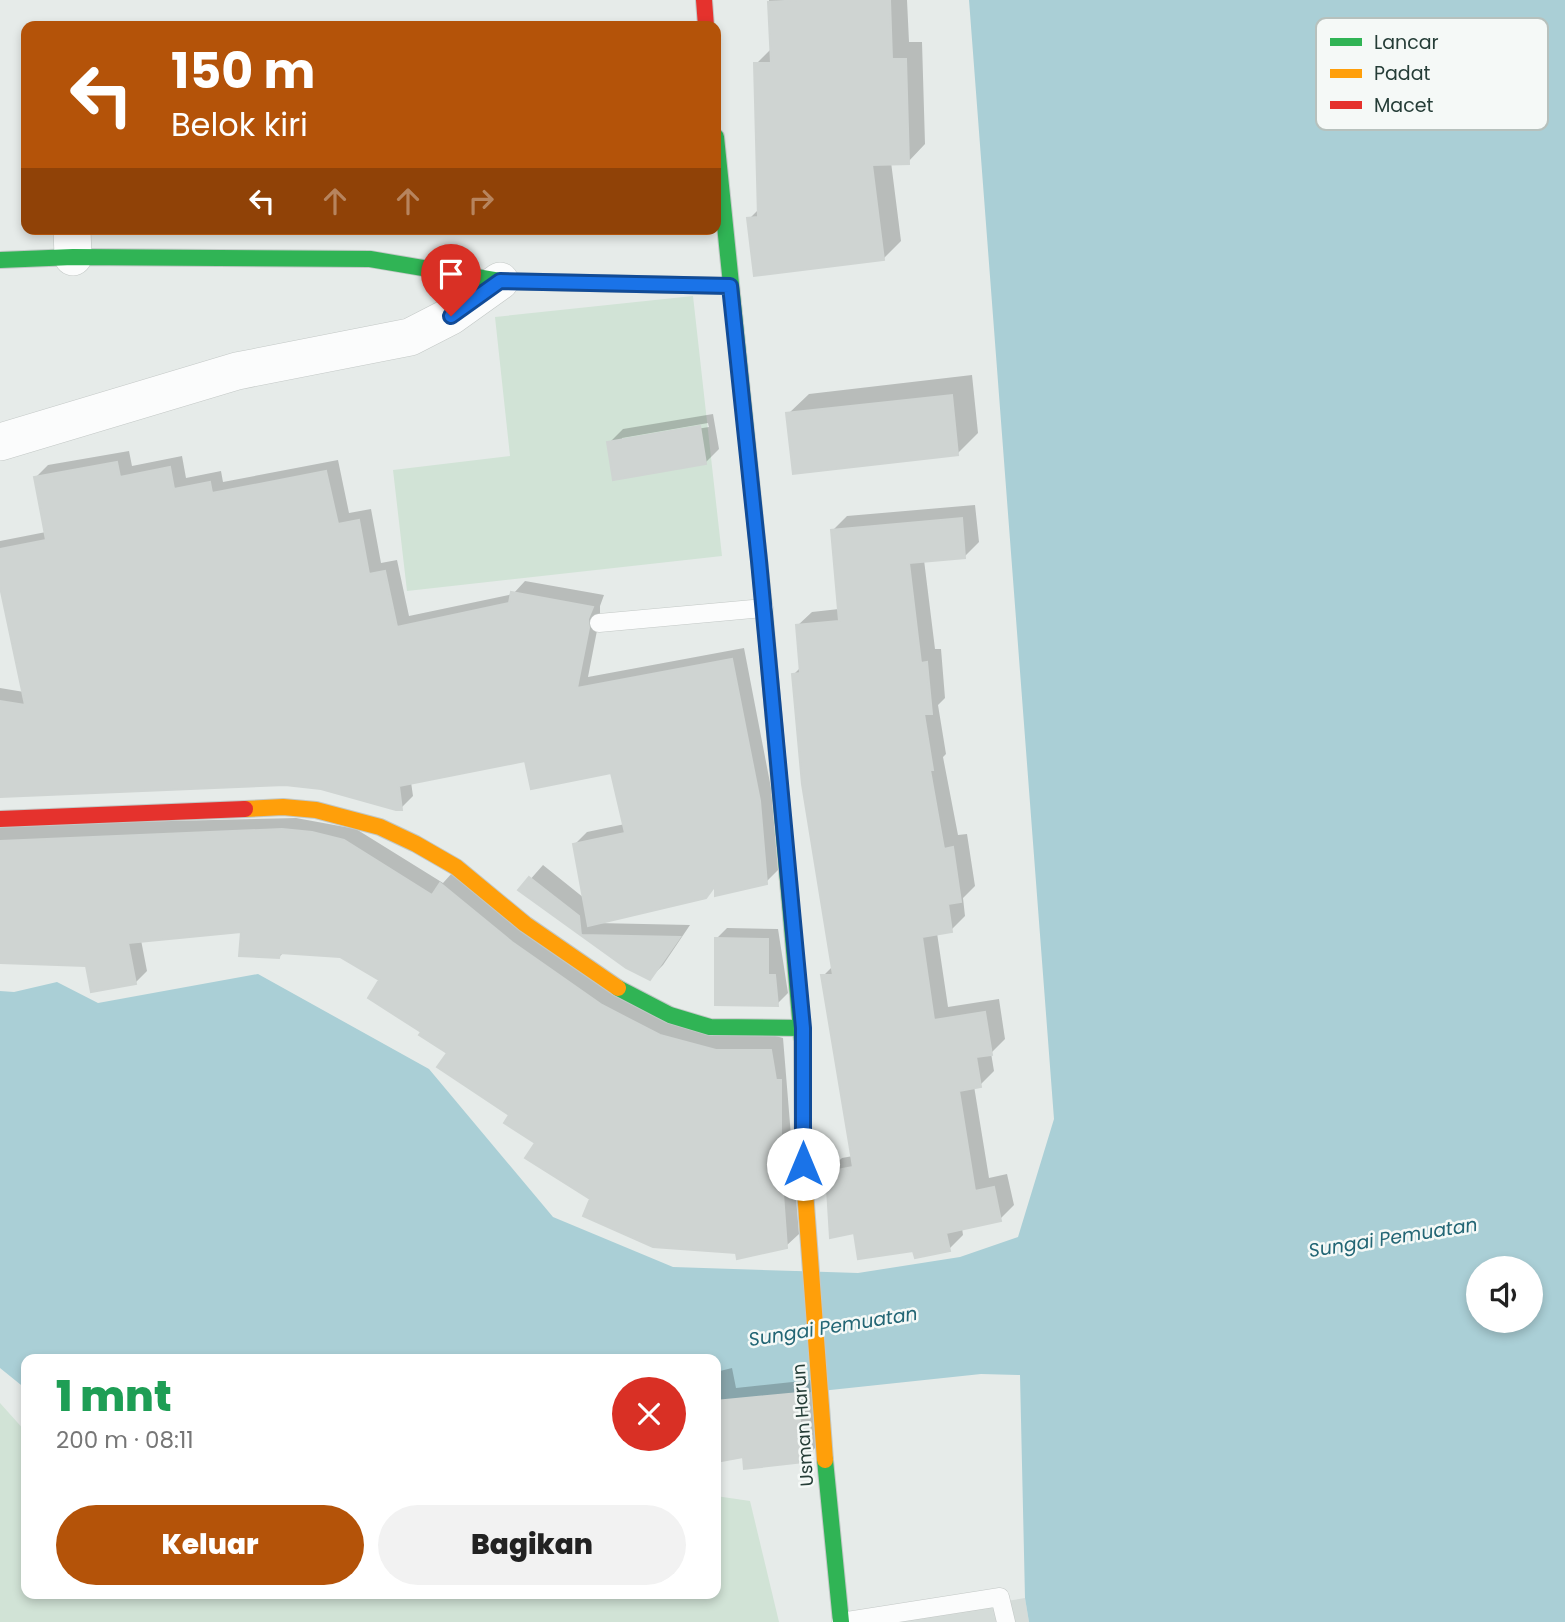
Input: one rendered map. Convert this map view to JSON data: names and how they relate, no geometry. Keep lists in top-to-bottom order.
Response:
{
  "streets": {
    "street": ["Usman Harun"]
  },
  "water": ["Sungai Pemuatan"],
  "legend": ["Lancar", "Padat", "Macet"],
  "page": {
    "turn": ["150 m", "Belok kiri"],
    "heading": ["1 mnt", "200 m · 08:11"],
    "buttons": ["Keluar", "Bagikan"]
  }
}
